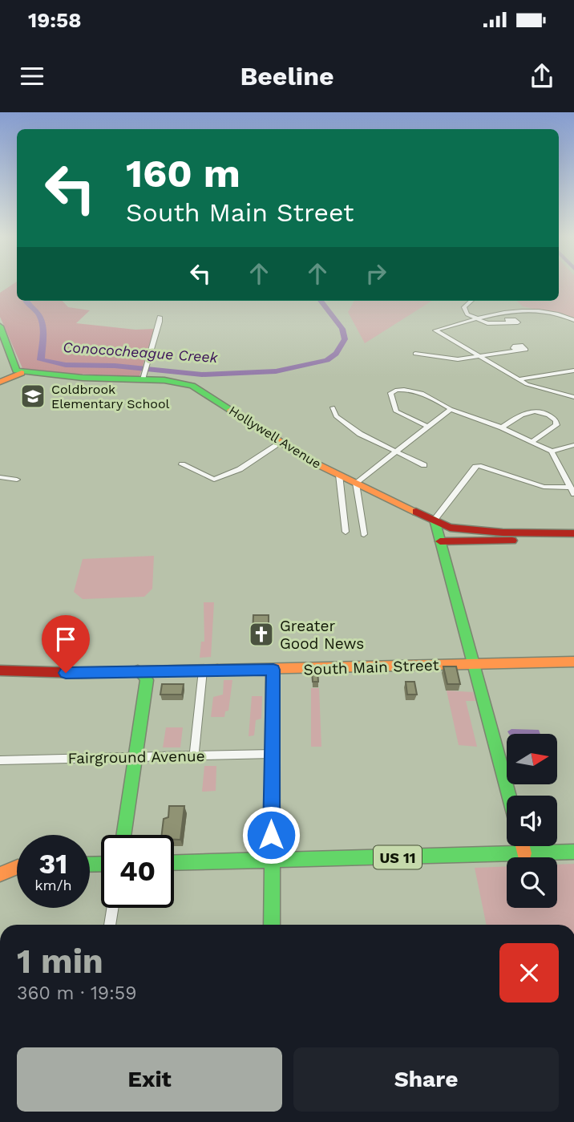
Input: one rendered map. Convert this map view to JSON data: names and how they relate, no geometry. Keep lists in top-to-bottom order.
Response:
{
  "streets": {
    "street": [
      "Hollywell Avenue",
      "South Main Street",
      "Fairground Avenue",
      "US 11"
    ]
  },
  "water": ["Conococheague Creek"],
  "places": {
    "school or university": ["Coldbrook Elementary School"],
    "church": ["Greater Good News"]
  },
  "north": "right",
  "page": {
    "status": "19:58",
    "header": "Beeline",
    "turn": ["160 m", "South Main Street"],
    "speed": "31 km/h",
    "limit": "40",
    "heading": ["1 min", "360 m · 19:59"],
    "buttons": ["Exit", "Share"]
  }
}
